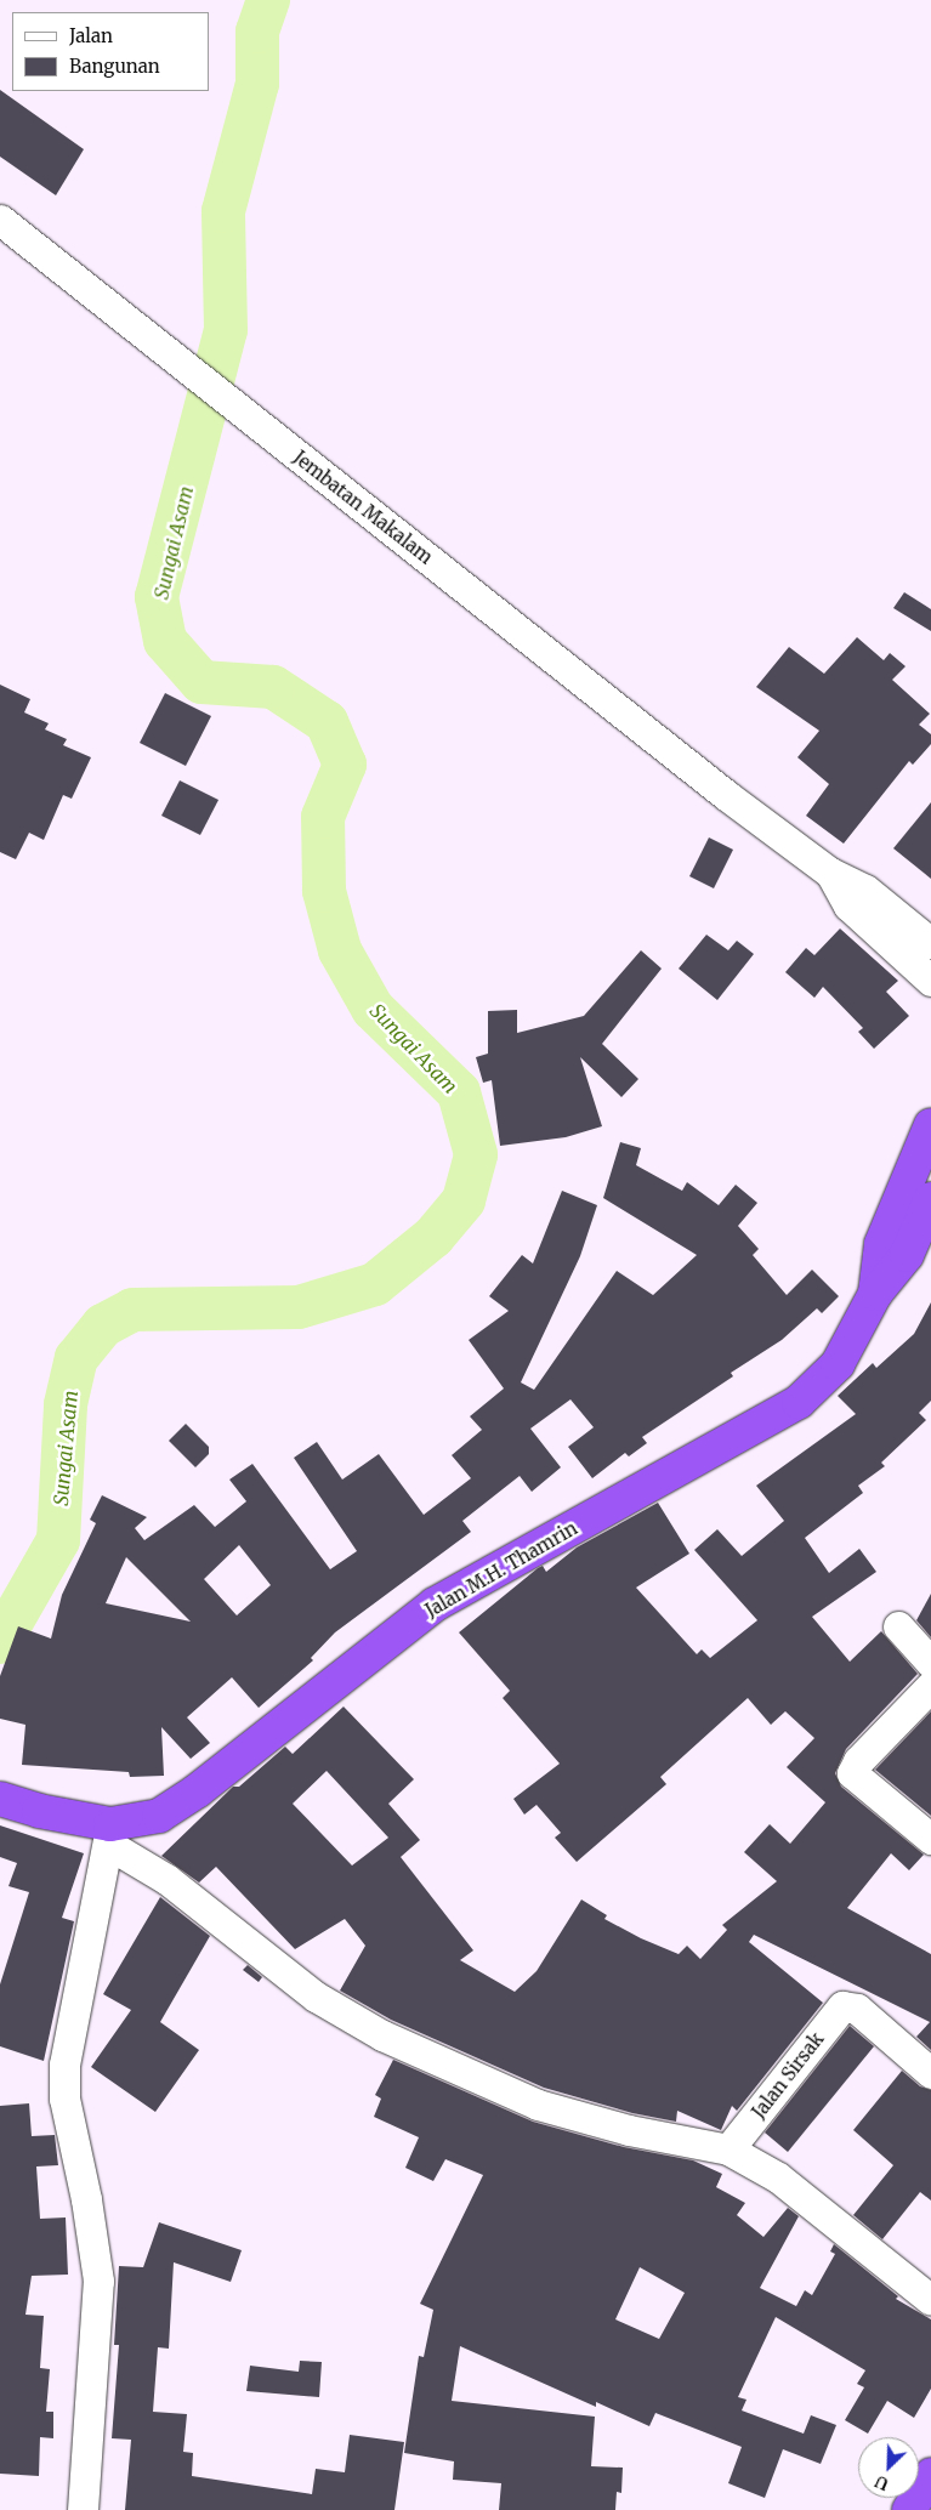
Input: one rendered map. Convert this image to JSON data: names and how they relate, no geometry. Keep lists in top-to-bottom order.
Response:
{
  "streets": {
    "highway": ["Jalan M.H. Thamrin"],
    "street": ["Jembatan Makalam", "Jalan Sirsak"]
  },
  "water": ["Sungai Asam"],
  "legend": ["Jalan", "Bangunan"],
  "north": "bottom left"
}
